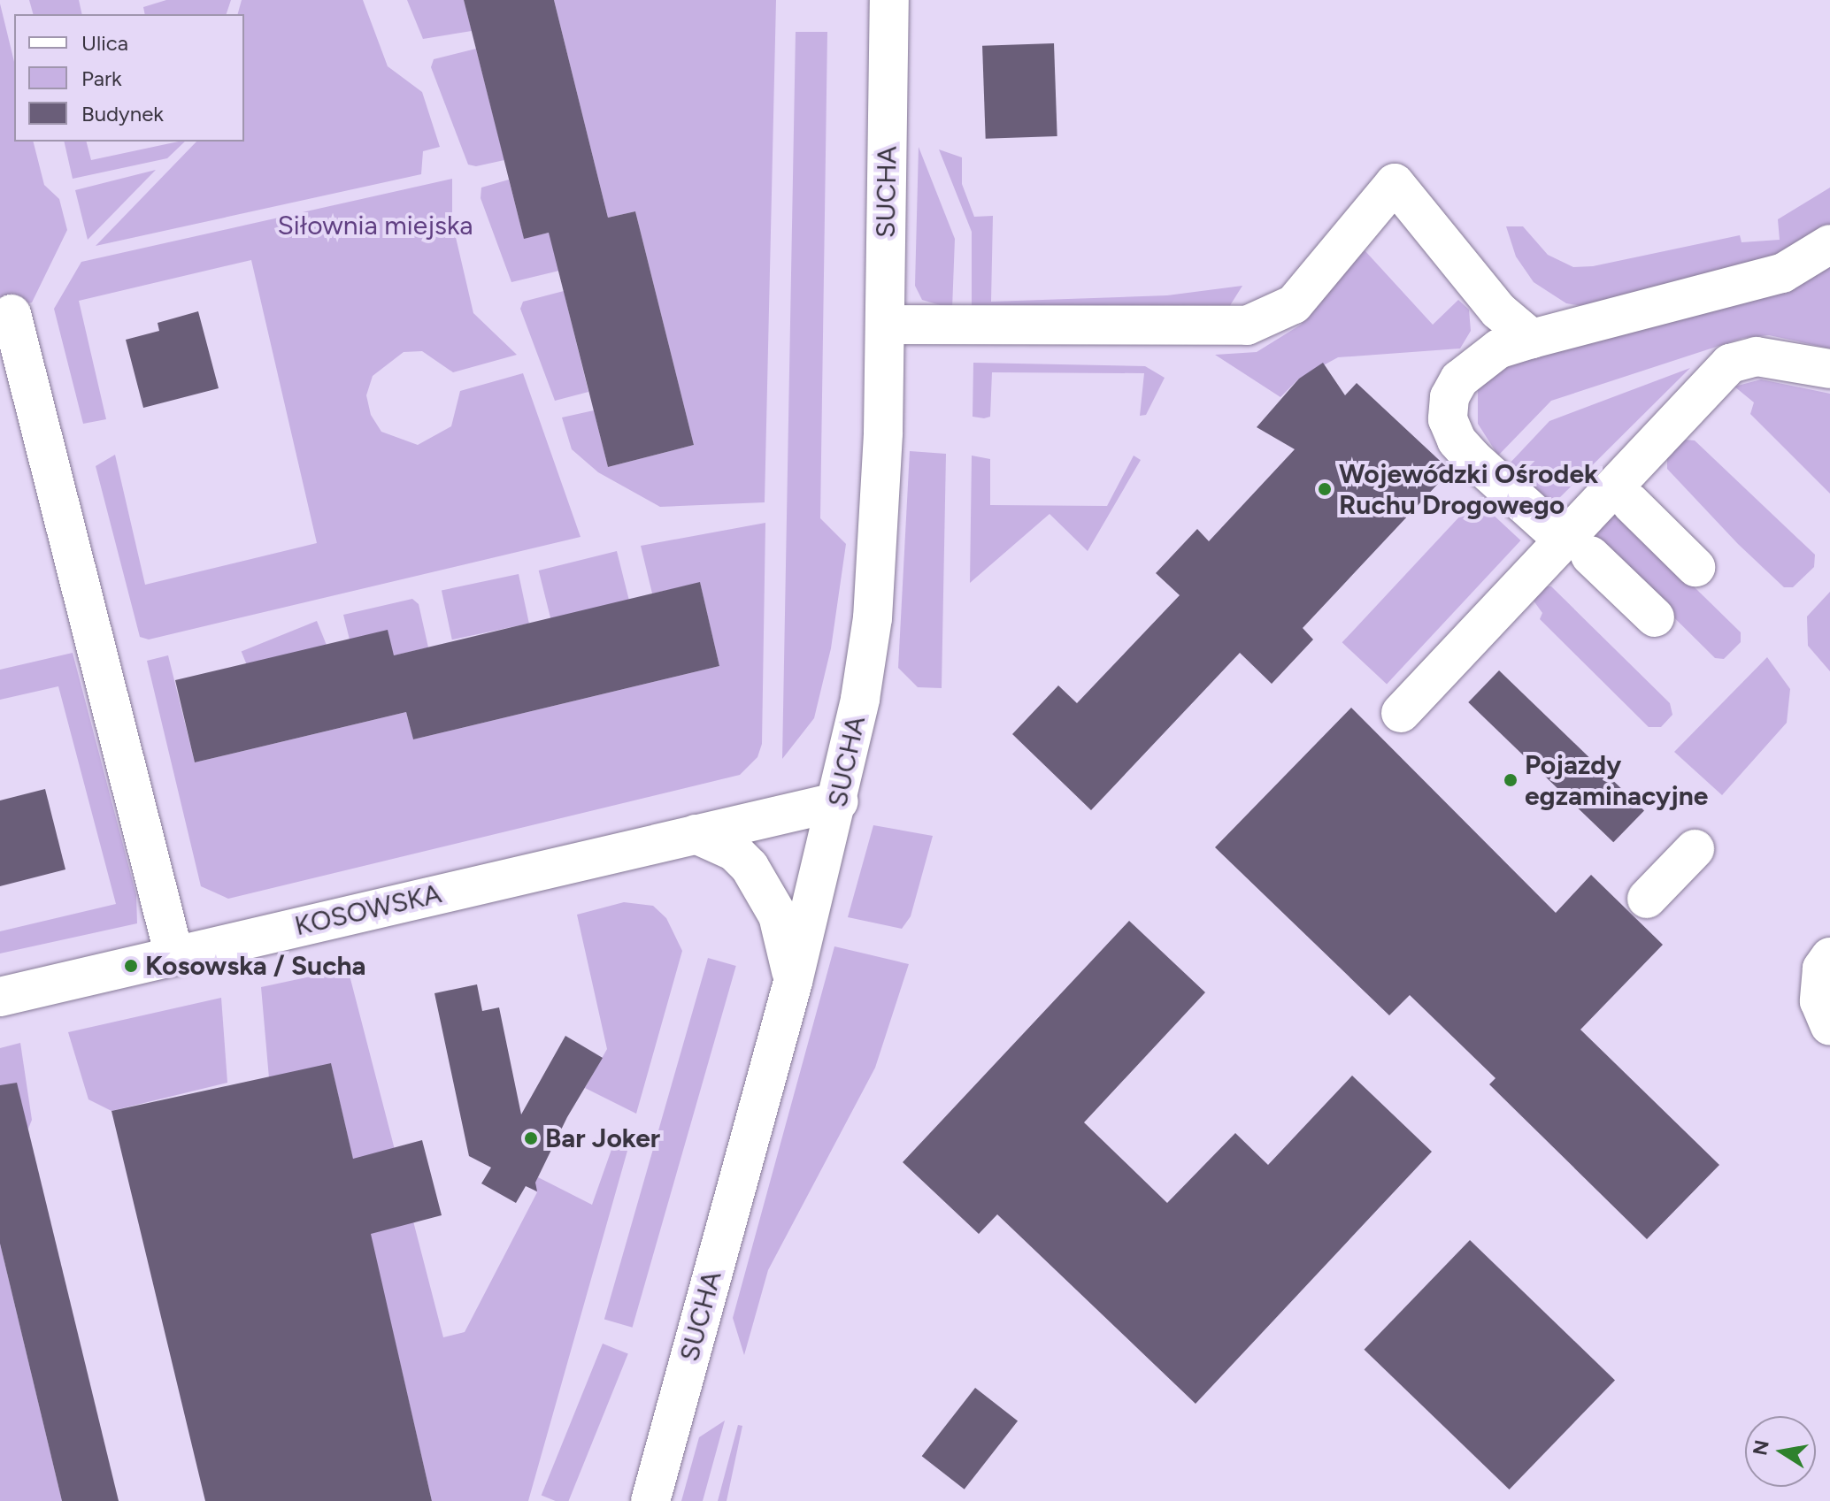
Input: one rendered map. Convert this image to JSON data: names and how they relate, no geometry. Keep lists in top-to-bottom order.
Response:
{
  "streets": {
    "street": ["SUCHA", "KOSOWSKA"]
  },
  "crossings": [
    ["SUCHA", "KOSOWSKA"]
  ],
  "parks": ["Siłownia miejska"],
  "places": [
    "Wojewódzki Ośrodek Ruchu Drogowego",
    "Pojazdy egzaminacyjne",
    "Kosowska / Sucha",
    "Bar Joker"
  ],
  "legend": ["Ulica", "Park", "Budynek"],
  "north": "left"
}
